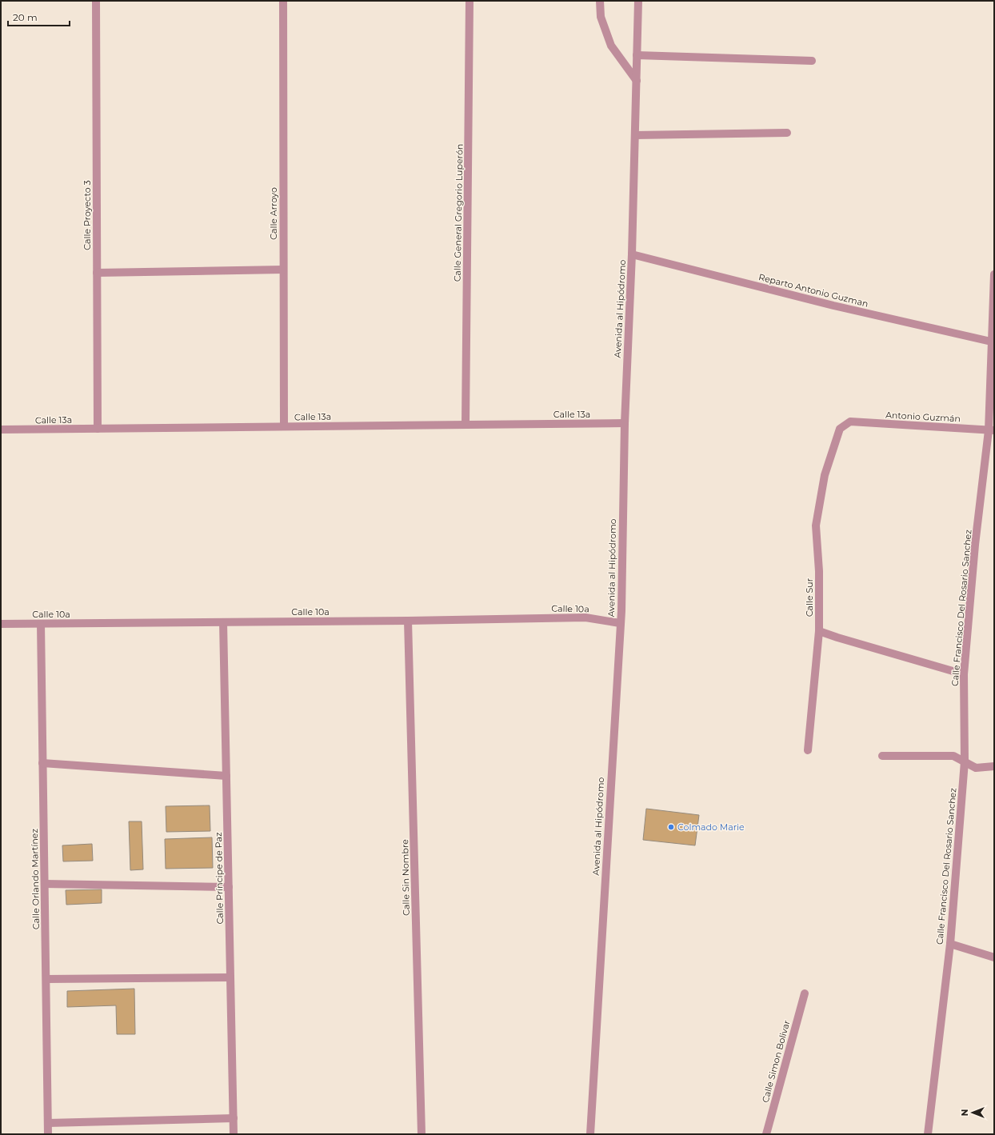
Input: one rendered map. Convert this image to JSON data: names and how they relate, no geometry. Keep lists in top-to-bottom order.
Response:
{
  "streets": {
    "street": [
      "Calle General Gregorio Luperón",
      "Calle Arroyo",
      "Calle Proyecto 3",
      "Reparto Antonio Guzman",
      "Avenida al Hipódromo",
      "Calle 13a",
      "Antonio Guzmán",
      "Calle Sur",
      "Calle Francisco Del Rosario Sanchez",
      "Calle 10a",
      "Calle Sin Nombre",
      "Calle Príncipe de Paz",
      "Calle Orlando Martínez",
      "Calle Simon Bolivar"
    ]
  },
  "crossings": [
    ["Calle General Gregorio Luperón", "Calle 13a"],
    ["Calle Arroyo", "Calle 13a"],
    ["Calle Proyecto 3", "Calle 13a"],
    ["Reparto Antonio Guzman", "Avenida al Hipódromo"],
    ["Reparto Antonio Guzman", "Calle Francisco Del Rosario Sanchez"],
    ["Avenida al Hipódromo", "Calle 13a"],
    ["Avenida al Hipódromo", "Calle 10a"],
    ["Antonio Guzmán", "Calle Sur"],
    ["Antonio Guzmán", "Calle Francisco Del Rosario Sanchez"],
    ["Calle 10a", "Calle Sin Nombre"],
    ["Calle 10a", "Calle Príncipe de Paz"],
    ["Calle 10a", "Calle Orlando Martínez"]
  ],
  "places": ["Colmado Marie"],
  "scale_bar": "20 m",
  "north": "left"
}
